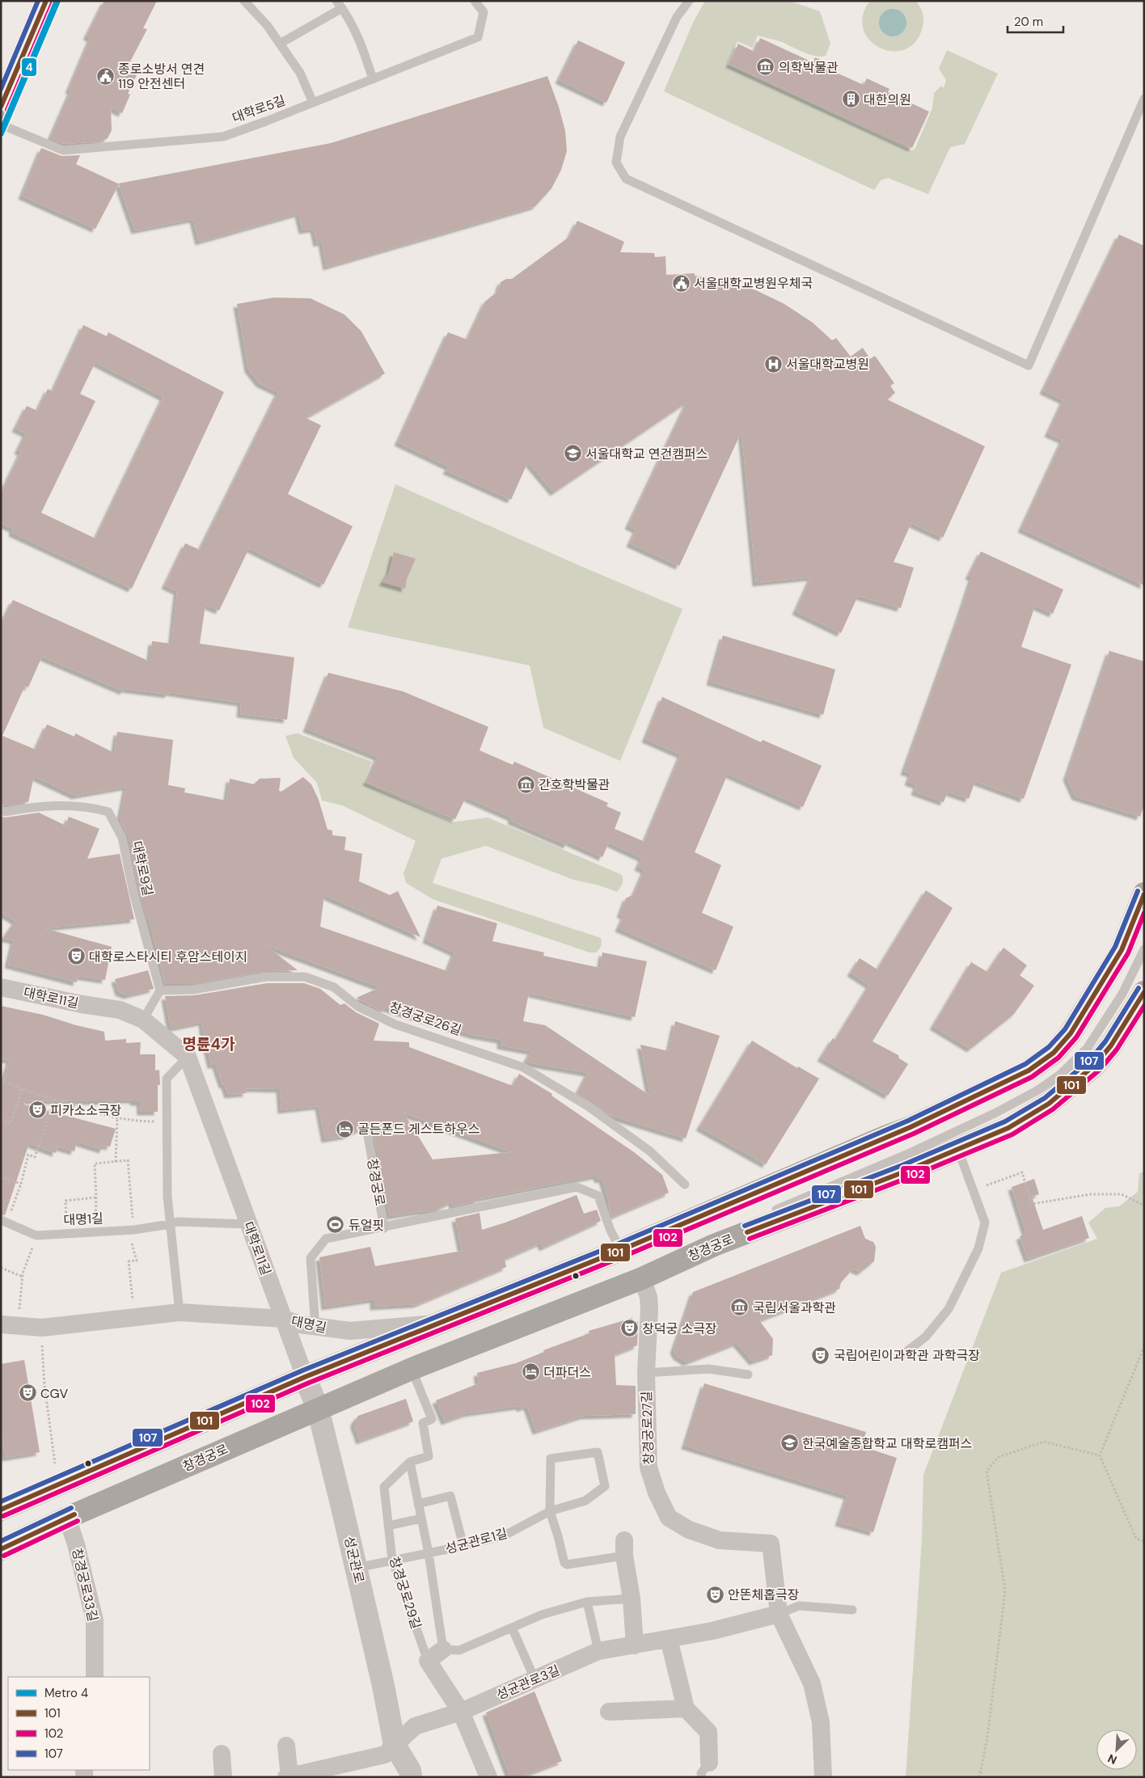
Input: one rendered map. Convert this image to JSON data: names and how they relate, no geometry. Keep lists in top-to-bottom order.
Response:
{
  "streets": {
    "main road": ["창경궁로"],
    "street": [
      "대학로11길",
      "대명길",
      "창경궁로27길",
      "성균관로",
      "창경궁로33길",
      "창경궁로29길",
      "성균관로3길"
    ],
    "lane": [
      "대학로5길",
      "대학로9길",
      "창경궁로26길",
      "대명1길",
      "성균관로1길"
    ]
  },
  "crossings": [
    ["대학로9길", "창경궁로26길"],
    ["대학로11길", "대명1길"],
    ["대학로11길", "대명길"],
    ["대학로11길", "성균관로"],
    ["창경궁로", "창경궁로27길"],
    ["창경궁로", "성균관로"],
    ["창경궁로", "창경궁로33길"],
    ["창경궁로27길", "성균관로3길"],
    ["성균관로1길", "성균관로"],
    ["성균관로1길", "창경궁로29길"],
    ["성균관로", "성균관로3길"],
    ["창경궁로29길", "성균관로3길"]
  ],
  "districts": ["명륜4가"],
  "places": {
    "museum": ["의학박물관", "간호학박물관", "국립서울과학관"],
    "public building": ["종로소방서 연견 119 안전센터", "서울대학교병원우체국"],
    "building": ["대한의원"],
    "hospital": ["서울대학교병원"],
    "school or university": ["서울대학교 연건캠퍼스", "한국예술종합학교 대학로캠퍼스"],
    "theatre": [
      "대학로스타시티 후암스테이지",
      "피카소소극장",
      "창덕궁 소극장",
      "국립어린이과학관 과학극장",
      "CGV",
      "안똔체홉극장"
    ],
    "hotel": ["골든폰드 게스트하우스", "더파더스"],
    "sports": ["듀얼핏"]
  },
  "lines": [
    "metro line 4",
    "transit line 101",
    "transit line 107",
    "transit line 102"
  ],
  "legend": [
    "Metro 4",
    "101",
    "102",
    "107"
  ],
  "scale_bar": "20 m",
  "north": "bottom left"
}
